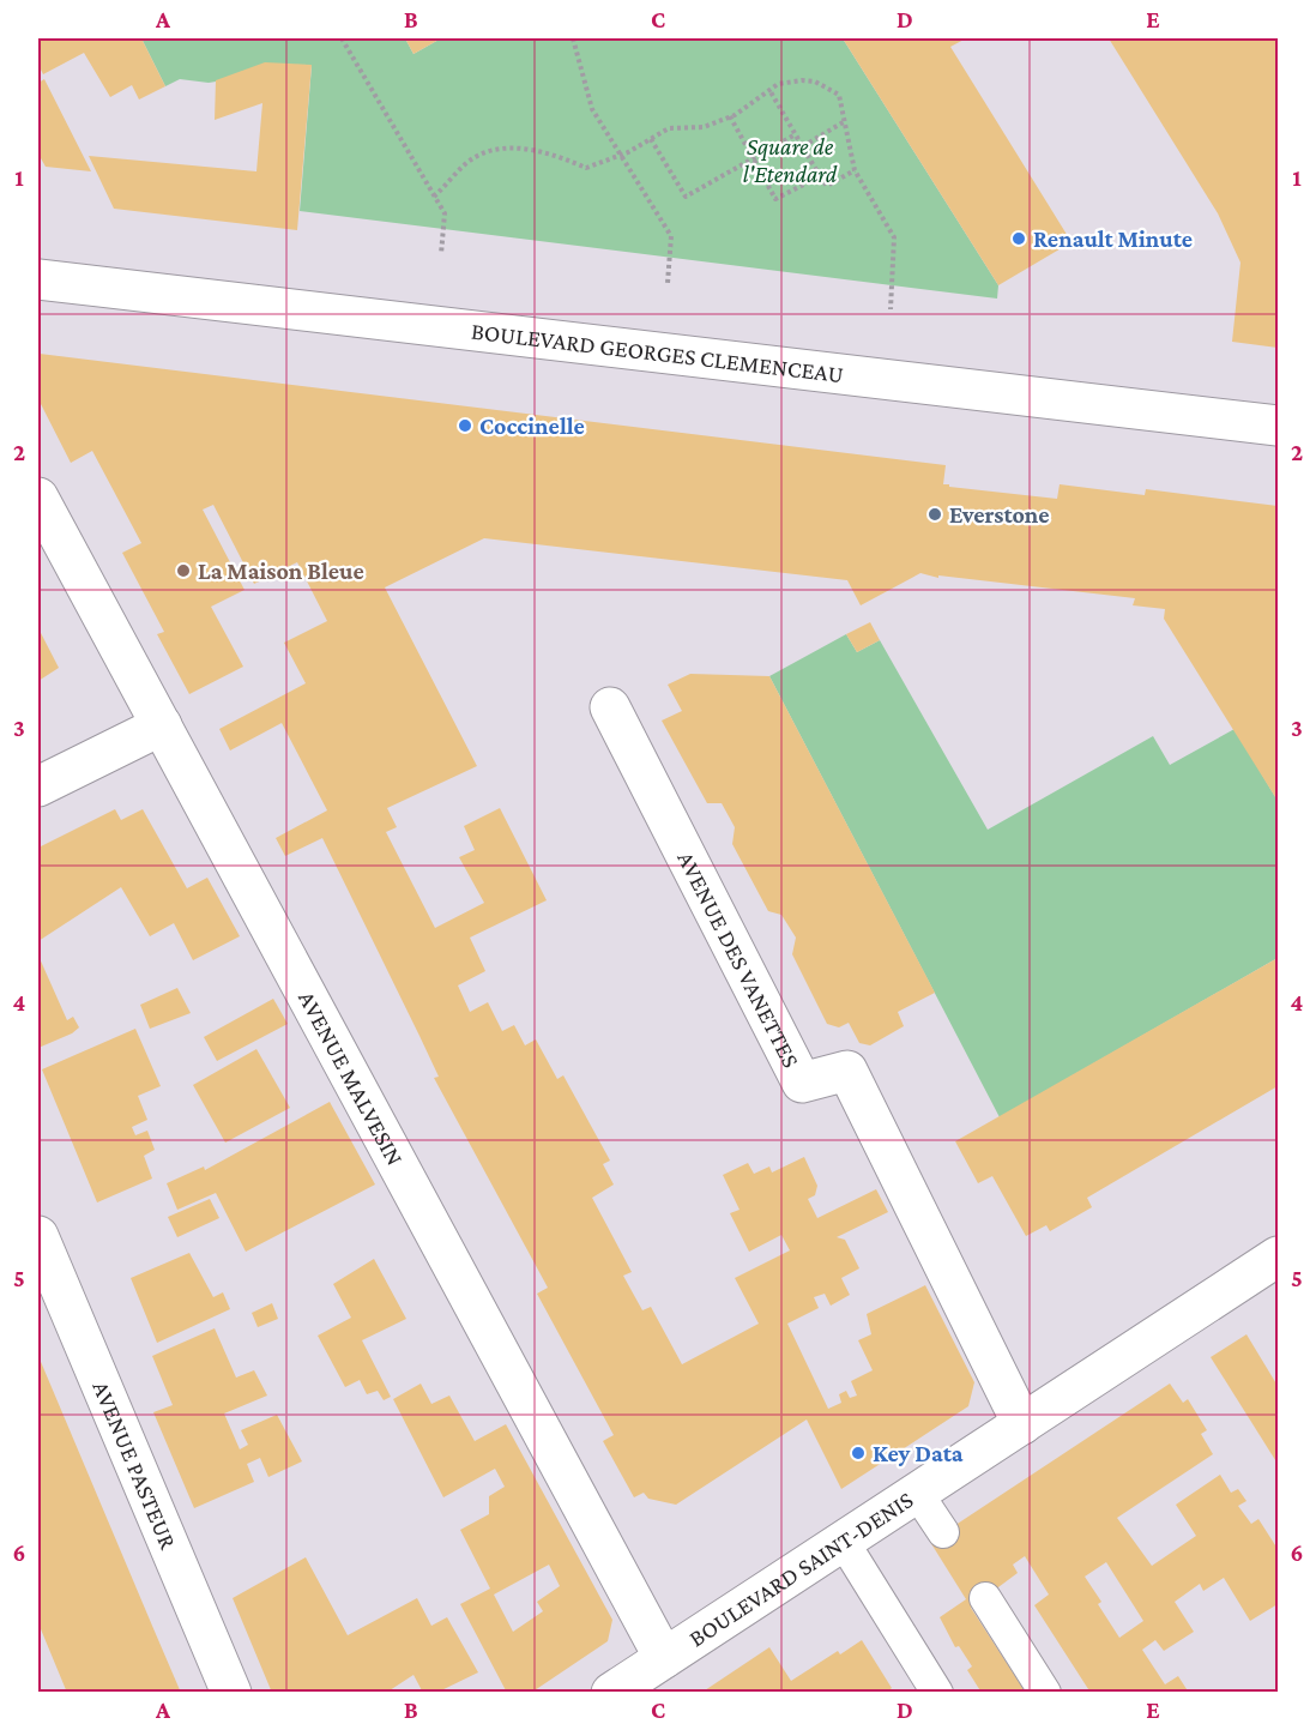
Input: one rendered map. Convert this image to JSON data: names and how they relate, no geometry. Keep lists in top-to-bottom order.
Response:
{
  "streets": {
    "street": [
      "BOULEVARD GEORGES CLEMENCEAU",
      "AVENUE DES VANETTES",
      "AVENUE MALVESIN",
      "AVENUE PASTEUR",
      "BOULEVARD SAINT-DENIS"
    ]
  },
  "crossings": [
    ["AVENUE DES VANETTES", "BOULEVARD SAINT-DENIS"],
    ["AVENUE MALVESIN", "BOULEVARD SAINT-DENIS"]
  ],
  "parks": ["Square de l'Etendard"],
  "places": [
    "Renault Minute",
    "Coccinelle",
    "Everstone",
    "La Maison Bleue",
    "Key Data"
  ],
  "grid": {
    "columns": [
      "A",
      "B",
      "C",
      "D",
      "E"
    ],
    "rows": [
      "1",
      "2",
      "3",
      "4",
      "5",
      "6"
    ]
  }
}
